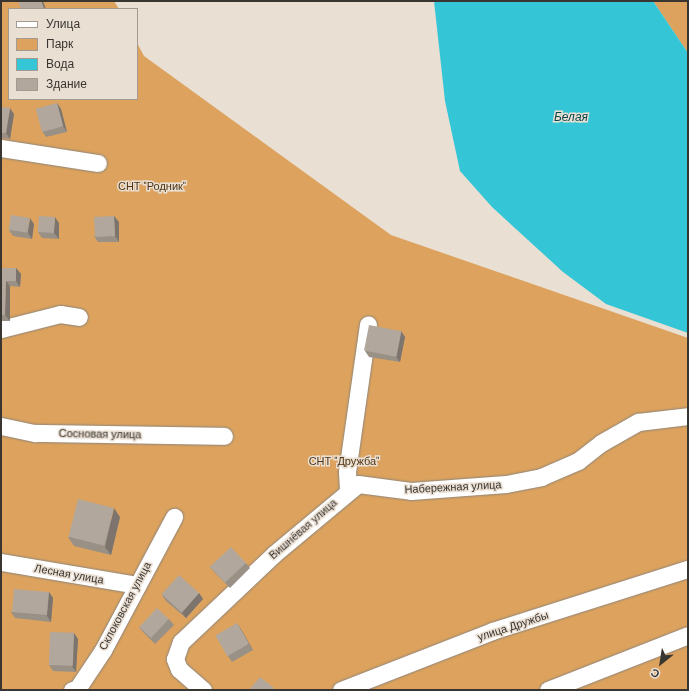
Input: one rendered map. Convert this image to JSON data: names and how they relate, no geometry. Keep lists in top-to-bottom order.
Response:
{
  "streets": {
    "street": [
      "Сосновая улица",
      "Набережная улица",
      "Вишнёвая улица",
      "Лесная улица",
      "Склоковская улица",
      "улица Дружбы"
    ]
  },
  "crossings": [
    ["Набережная улица", "Вишнёвая улица"],
    ["Лесная улица", "Склоковская улица"]
  ],
  "water": ["Белая"],
  "parks": ["СНТ \"Родник\"", "СНТ \"Дружба\""],
  "legend": [
    "Улица",
    "Парк",
    "Вода",
    "Здание"
  ],
  "north": "bottom left"
}
